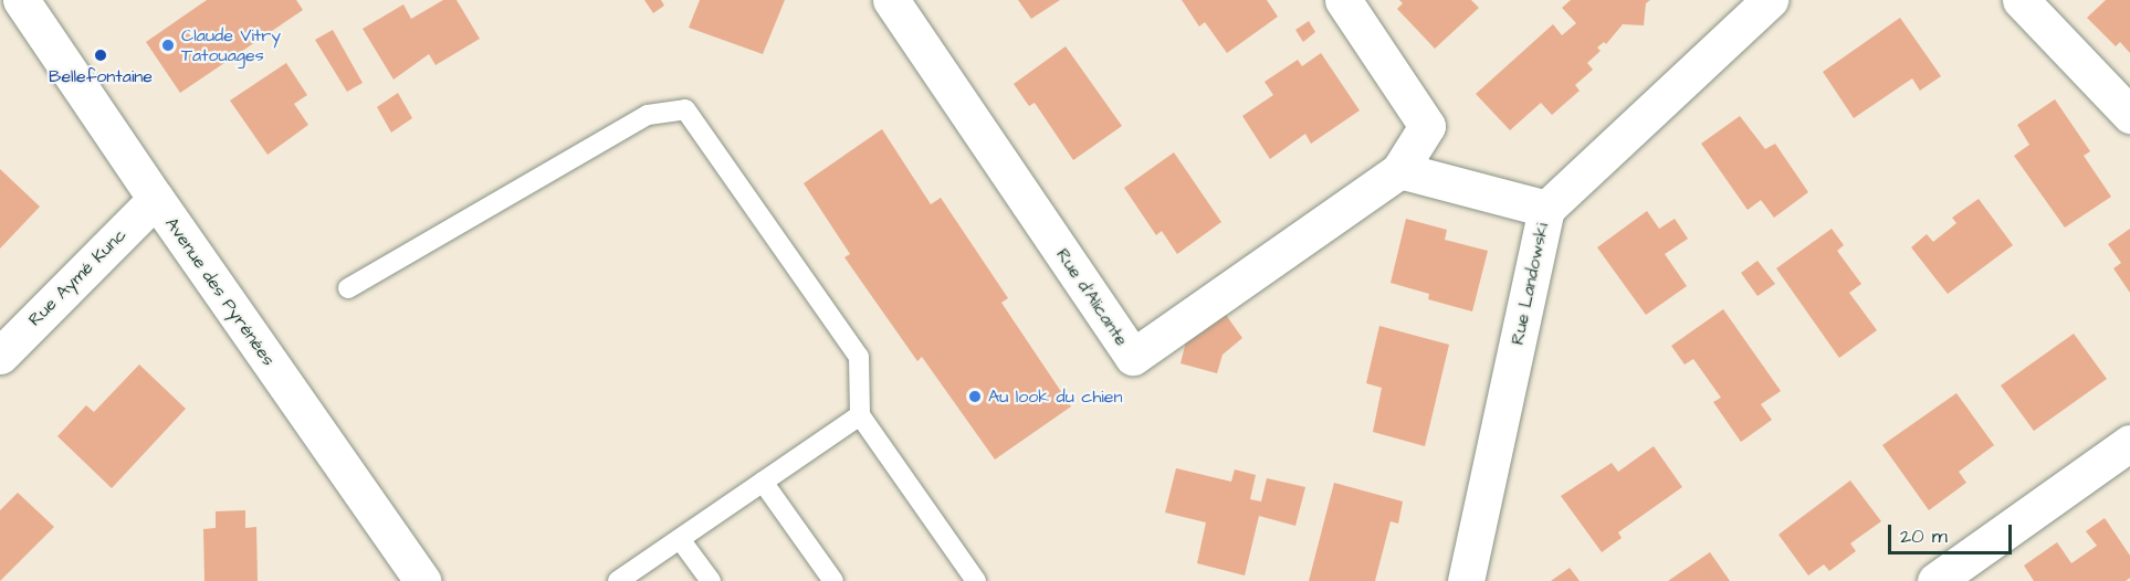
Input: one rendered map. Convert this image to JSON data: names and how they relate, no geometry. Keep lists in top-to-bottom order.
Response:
{
  "streets": {
    "street": [
      "Rue Aymé Kunc",
      "Rue Landowski",
      "Avenue des Pyrénées",
      "Rue d'Alicante"
    ]
  },
  "crossings": [
    ["Rue Aymé Kunc", "Avenue des Pyrénées"]
  ],
  "places": ["Claude Vitry Tatouages", "Bellefontaine", "Au look du chien"],
  "scale_bar": "20 m"
}
